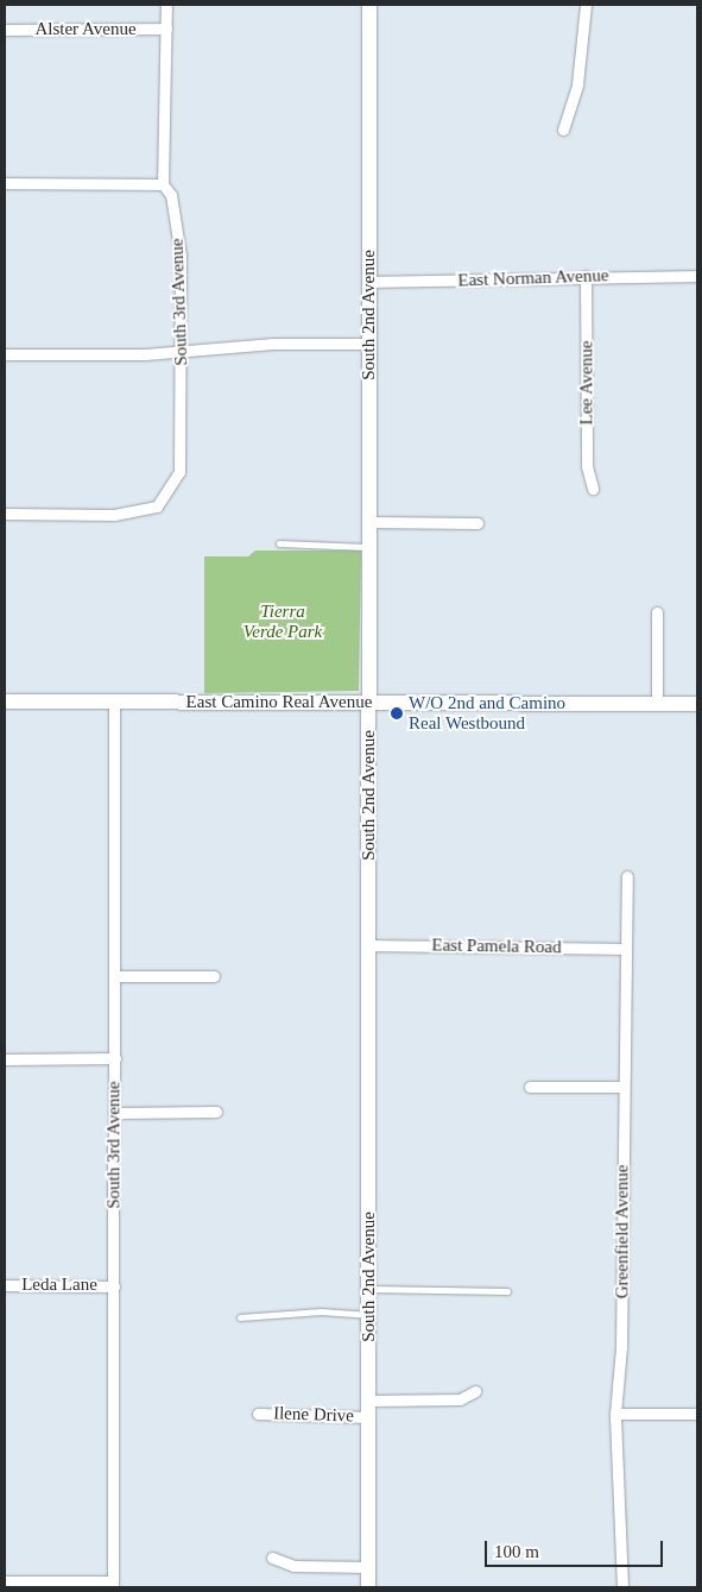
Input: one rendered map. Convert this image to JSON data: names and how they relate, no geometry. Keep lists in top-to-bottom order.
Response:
{
  "streets": {
    "street": [
      "Alster Avenue",
      "East Norman Avenue",
      "South 3rd Avenue",
      "South 2nd Avenue",
      "Lee Avenue",
      "East Camino Real Avenue",
      "East Pamela Road",
      "Greenfield Avenue",
      "Leda Lane",
      "Ilene Drive"
    ]
  },
  "crossings": [
    ["Alster Avenue", "South 3rd Avenue"],
    ["East Norman Avenue", "South 2nd Avenue"],
    ["East Norman Avenue", "Lee Avenue"],
    ["South 3rd Avenue", "East Camino Real Avenue"],
    ["South 3rd Avenue", "Leda Lane"],
    ["South 2nd Avenue", "East Camino Real Avenue"],
    ["South 2nd Avenue", "East Pamela Road"],
    ["South 2nd Avenue", "Ilene Drive"],
    ["East Pamela Road", "Greenfield Avenue"]
  ],
  "parks": ["Tierra Verde Park"],
  "places": ["W/O 2nd and Camino Real Westbound"],
  "scale_bar": "100 m"
}
